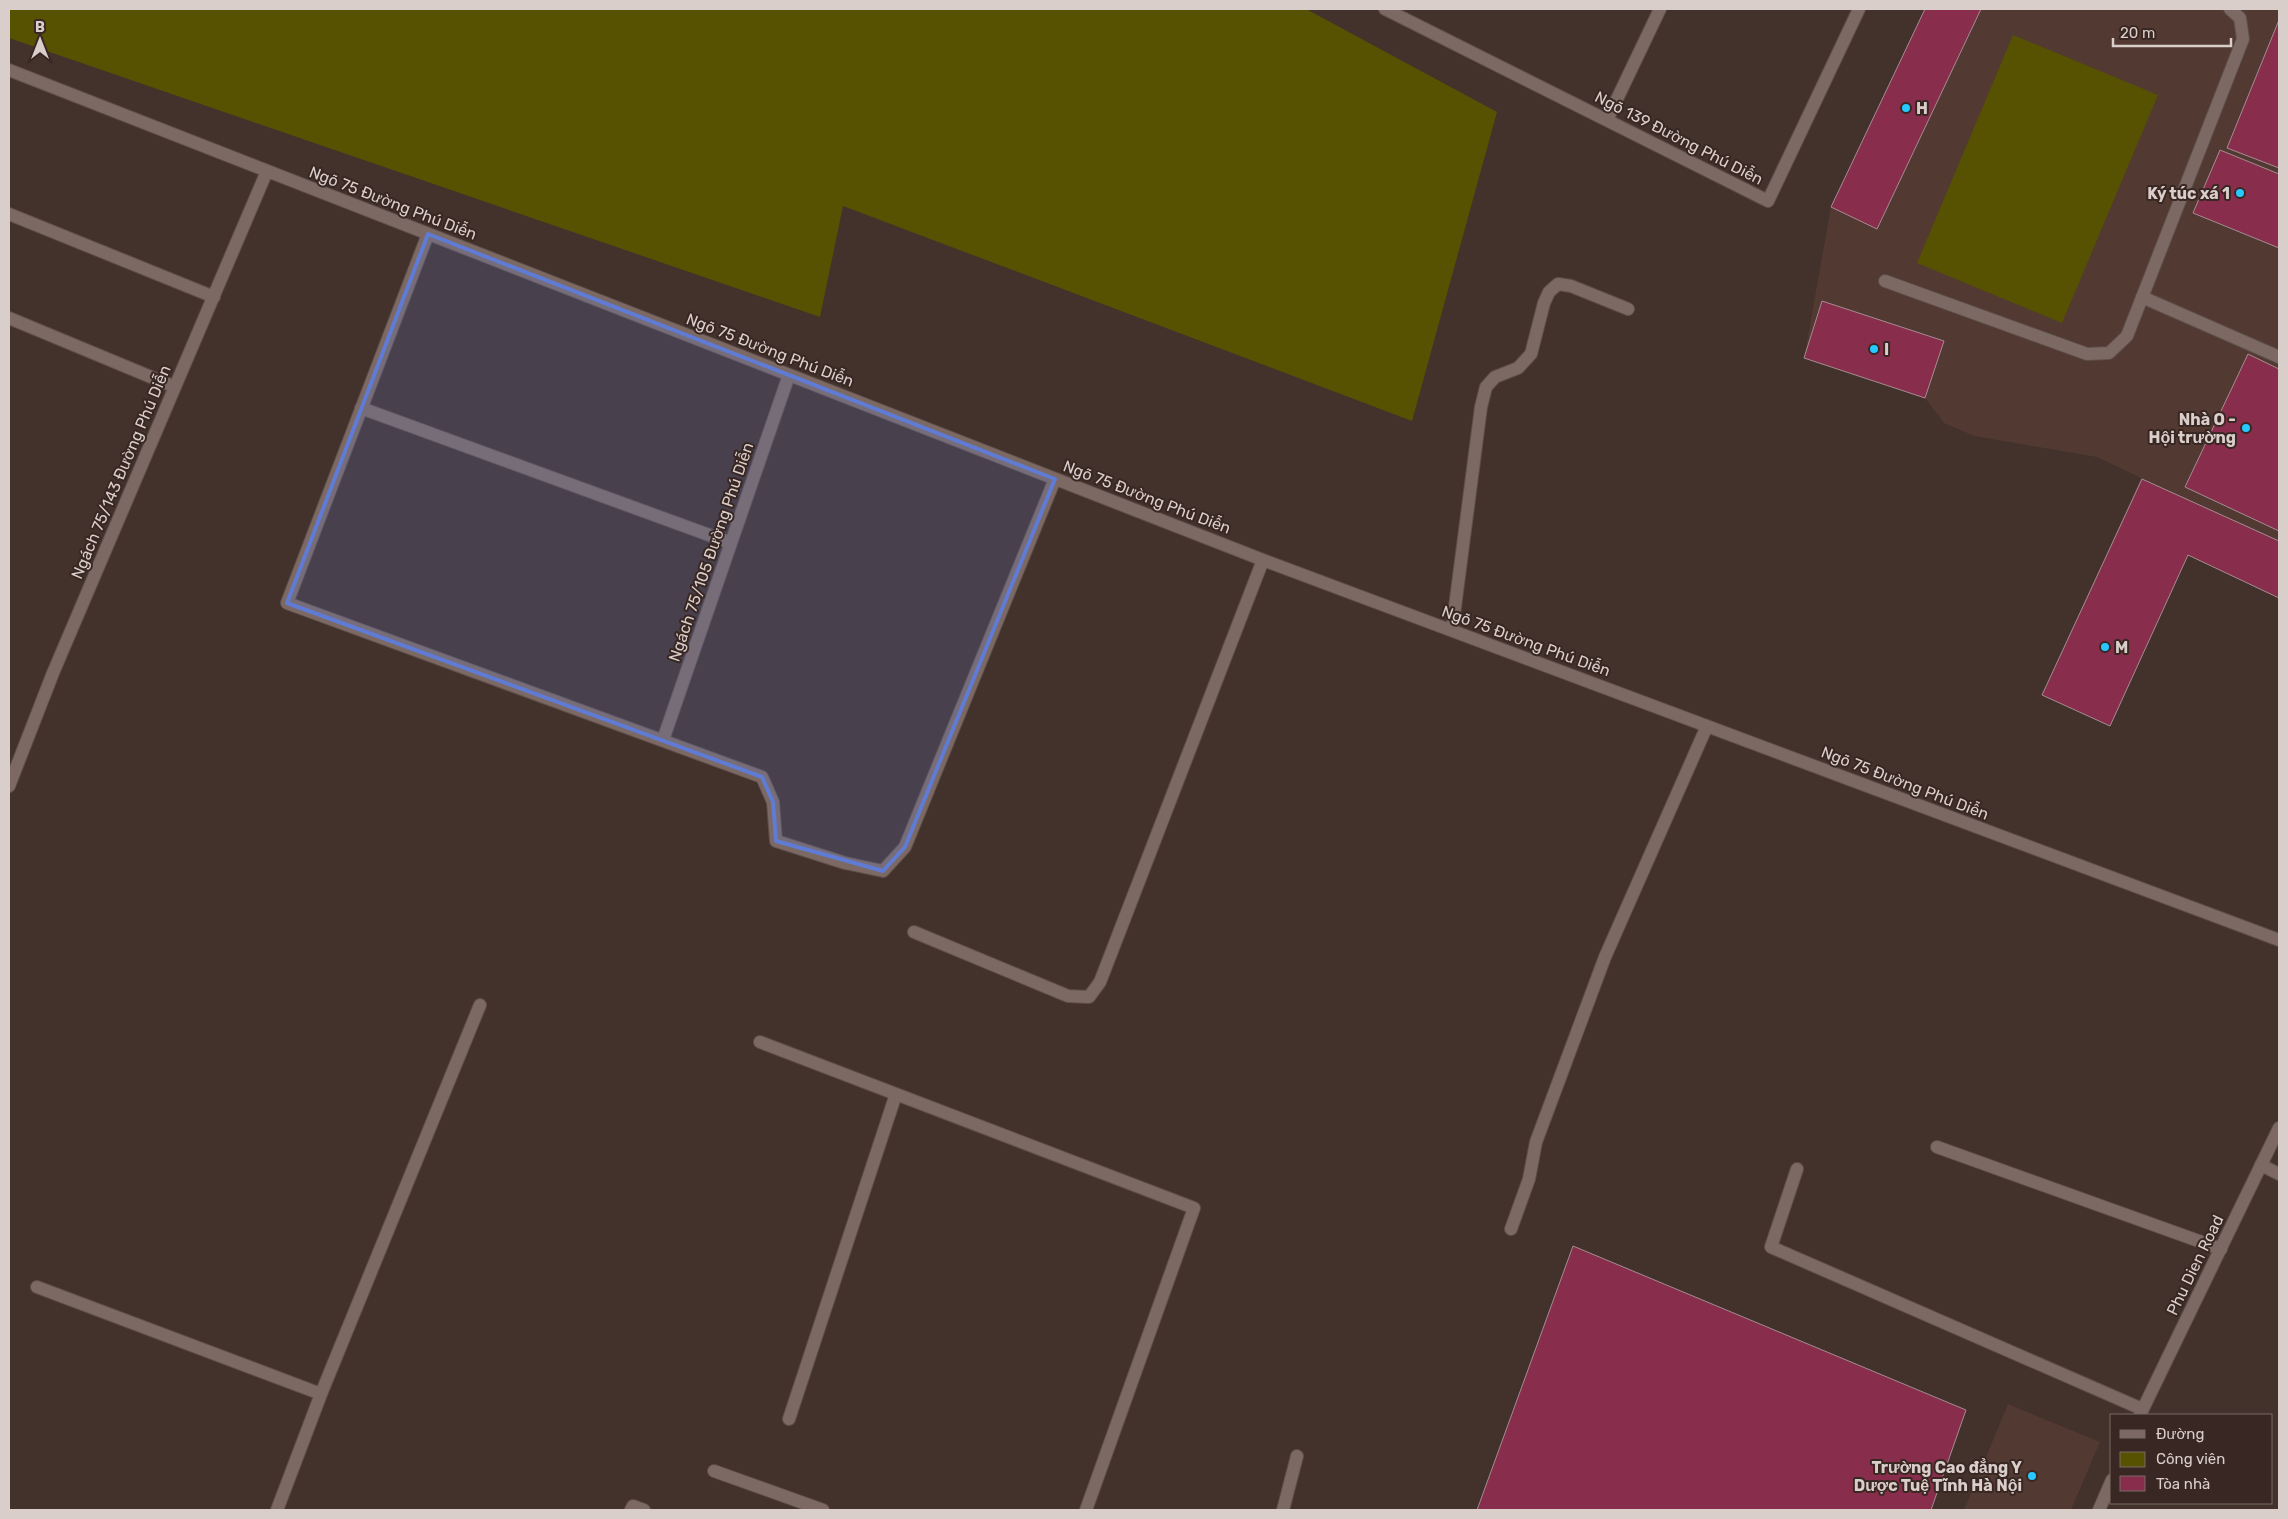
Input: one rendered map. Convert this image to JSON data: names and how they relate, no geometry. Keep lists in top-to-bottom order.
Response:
{
  "streets": {
    "street": [
      "Ngõ 139 Đường Phú Diễn",
      "Ngõ 75 Đường Phú Diễn",
      "Ngách 75/143 Đường Phú Diễn",
      "Ngách 75/105 Đường Phú Diễn",
      "Phu Dien Road"
    ]
  },
  "crossings": [
    ["Ngõ 75 Đường Phú Diễn", "Ngách 75/143 Đường Phú Diễn"],
    ["Ngõ 75 Đường Phú Diễn", "Ngách 75/105 Đường Phú Diễn"]
  ],
  "places": [
    "H",
    "Ký túc xá 1",
    "I",
    "Nhà O - Hội trường",
    "M",
    "Trường Cao đẳng Y Dược Tuệ Tĩnh Hà Nội"
  ],
  "legend": ["Đường", "Công viên", "Tòa nhà"],
  "scale_bar": "20 m",
  "north": "top"
}
